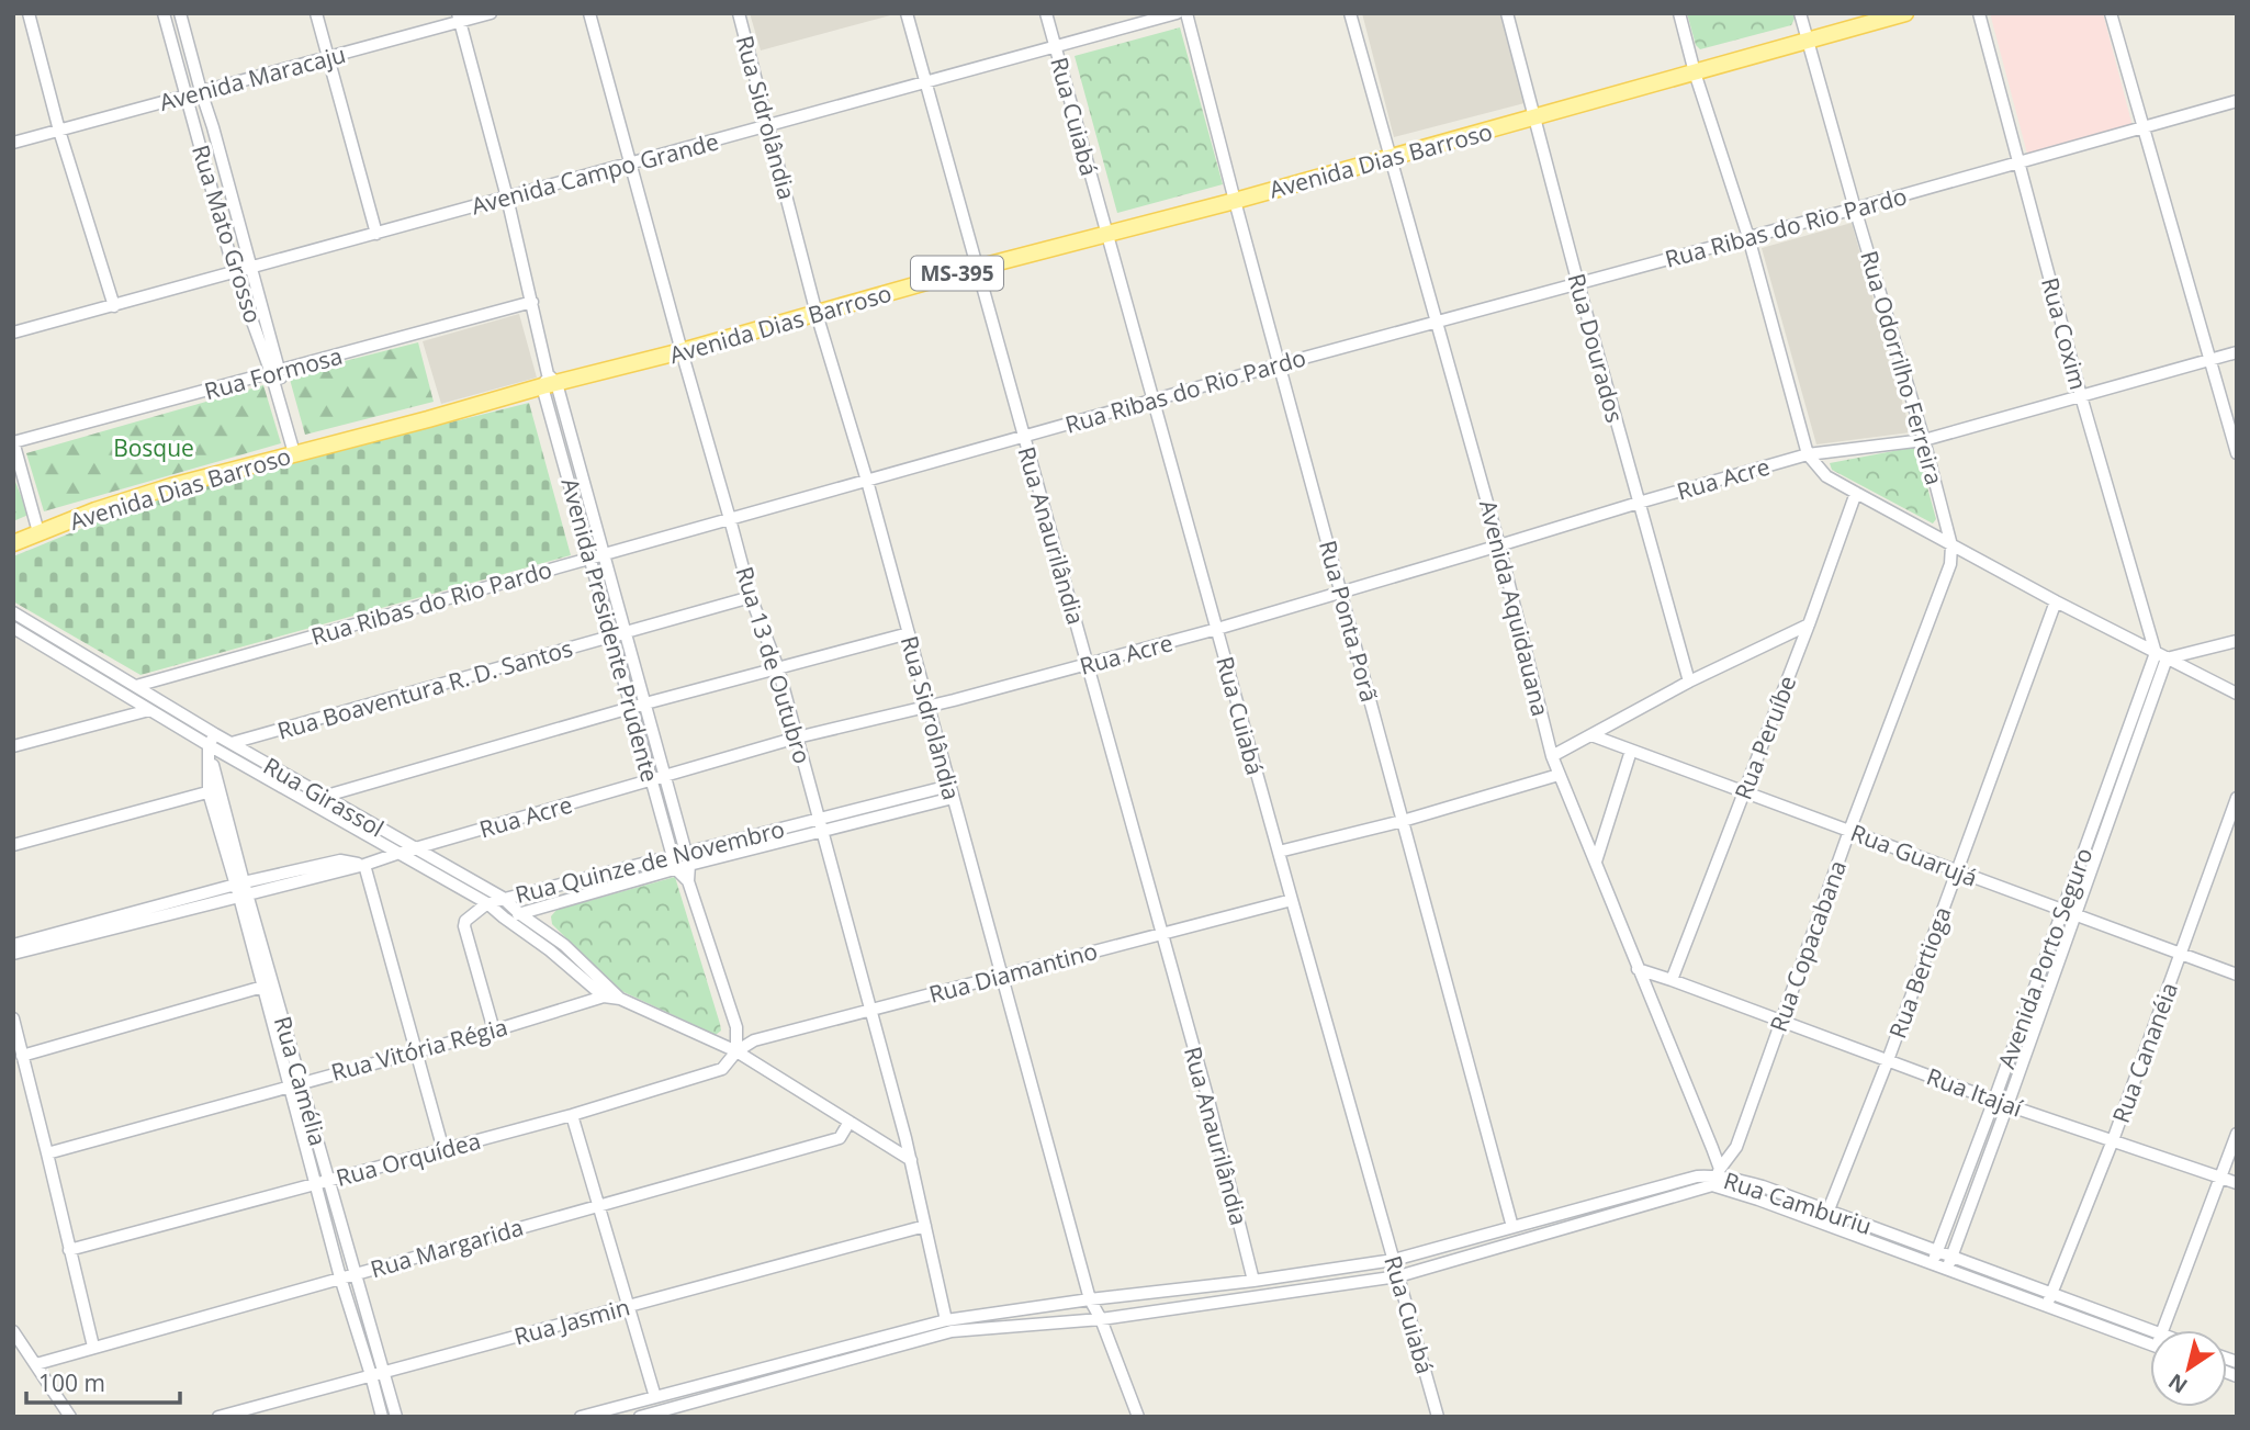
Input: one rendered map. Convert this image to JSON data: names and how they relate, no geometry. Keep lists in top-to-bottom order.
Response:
{
  "streets": {
    "main road": ["Avenida Dias Barroso", "MS-395"],
    "street": [
      "Avenida Maracaju",
      "Rua Cuiabá",
      "Rua Sidrolândia",
      "Avenida Campo Grande",
      "Rua Ribas do Rio Pardo",
      "Rua Mato Grosso",
      "Rua Coxim",
      "Rua Dourados",
      "Rua Odorrilho Ferreira",
      "Rua Formosa",
      "Rua Acre",
      "Rua Anaurilândia",
      "Avenida Aquidauana",
      "Rua Ponta Porã",
      "Avenida Presidente Prudente",
      "Rua 13 de Outubro",
      "Rua Boaventura R. D. Santos",
      "Rua Peruíbe",
      "Rua Girassol",
      "Rua Guarujá",
      "Rua Quinze de Novembro",
      "Rua Copacabana",
      "Avenida Porto Seguro",
      "Rua Diamantino",
      "Rua Bertioga",
      "Rua Vitória Régia",
      "Rua Cananéia",
      "Rua Itajaí",
      "Rua Orquídea",
      "Rua Camburiu",
      "Rua Margarida",
      "Rua Jasmin"
    ]
  },
  "crossings": [
    ["Avenida Maracaju", "Rua Mato Grosso"],
    ["Avenida Maracaju", "Avenida Presidente Prudente"],
    ["Rua Cuiabá", "Avenida Dias Barroso"],
    ["Rua Cuiabá", "Avenida Campo Grande"],
    ["Rua Cuiabá", "Rua Ribas do Rio Pardo"],
    ["Rua Cuiabá", "Rua Acre"],
    ["Rua Cuiabá", "Rua Diamantino"],
    ["Rua Cuiabá", "Rua Camburiu"],
    ["Rua Sidrolândia", "Avenida Dias Barroso"],
    ["Rua Sidrolândia", "Avenida Campo Grande"],
    ["Rua Sidrolândia", "Rua Ribas do Rio Pardo"],
    ["Rua Sidrolândia", "Rua Acre"],
    ["Rua Sidrolândia", "Rua Quinze de Novembro"],
    ["Rua Sidrolândia", "Rua Diamantino"],
    ["Rua Sidrolândia", "Rua Camburiu"],
    ["Avenida Dias Barroso", "Rua Mato Grosso"],
    ["Avenida Dias Barroso", "Rua Dourados"],
    ["Avenida Dias Barroso", "Rua Odorrilho Ferreira"],
    ["Avenida Dias Barroso", "Rua Anaurilândia"],
    ["Avenida Dias Barroso", "Avenida Aquidauana"],
    ["Avenida Dias Barroso", "Rua Ponta Porã"],
    ["Avenida Dias Barroso", "Avenida Presidente Prudente"],
    ["Avenida Dias Barroso", "Rua 13 de Outubro"],
    ["Avenida Campo Grande", "Rua Mato Grosso"],
    ["Avenida Campo Grande", "Rua Anaurilândia"],
    ["Avenida Campo Grande", "Avenida Presidente Prudente"],
    ["Avenida Campo Grande", "Rua 13 de Outubro"],
    ["Rua Ribas do Rio Pardo", "Rua Coxim"],
    ["Rua Ribas do Rio Pardo", "Rua Dourados"],
    ["Rua Ribas do Rio Pardo", "Rua Odorrilho Ferreira"],
    ["Rua Ribas do Rio Pardo", "Rua Anaurilândia"],
    ["Rua Ribas do Rio Pardo", "Avenida Aquidauana"],
    ["Rua Ribas do Rio Pardo", "Rua Ponta Porã"],
    ["Rua Ribas do Rio Pardo", "Avenida Presidente Prudente"],
    ["Rua Ribas do Rio Pardo", "Rua 13 de Outubro"],
    ["Rua Ribas do Rio Pardo", "Rua Girassol"],
    ["Rua Mato Grosso", "Rua Formosa"],
    ["Rua Coxim", "Rua Acre"],
    ["Rua Coxim", "Avenida Porto Seguro"],
    ["Rua Dourados", "Rua Acre"],
    ["Rua Odorrilho Ferreira", "Rua Acre"],
    ["Rua Odorrilho Ferreira", "Rua Copacabana"],
    ["Rua Formosa", "Avenida Presidente Prudente"],
    ["Rua Acre", "Rua Anaurilândia"],
    ["Rua Acre", "Avenida Aquidauana"],
    ["Rua Acre", "Rua Ponta Porã"],
    ["Rua Acre", "Avenida Presidente Prudente"],
    ["Rua Acre", "Rua 13 de Outubro"],
    ["Rua Acre", "Rua Girassol"],
    ["Rua Anaurilândia", "Rua Diamantino"],
    ["Rua Anaurilândia", "Rua Camburiu"],
    ["Avenida Aquidauana", "Rua Copacabana"],
    ["Avenida Aquidauana", "Rua Itajaí"],
    ["Avenida Aquidauana", "Rua Camburiu"],
    ["Rua Ponta Porã", "Rua Camburiu"],
    ["Avenida Presidente Prudente", "Rua Boaventura R. D. Santos"],
    ["Avenida Presidente Prudente", "Rua Quinze de Novembro"],
    ["Avenida Presidente Prudente", "Rua Diamantino"],
    ["Avenida Presidente Prudente", "Rua Orquídea"],
    ["Rua 13 de Outubro", "Rua Boaventura R. D. Santos"],
    ["Rua 13 de Outubro", "Rua Quinze de Novembro"],
    ["Rua 13 de Outubro", "Rua Diamantino"],
    ["Rua 13 de Outubro", "Rua Camburiu"],
    ["Rua 13 de Outubro", "Rua Jasmin"],
    ["Rua Boaventura R. D. Santos", "Rua Girassol"],
    ["Rua Peruíbe", "Rua Guarujá"],
    ["Rua Peruíbe", "Rua Itajaí"],
    ["Rua Girassol", "Rua Quinze de Novembro"],
    ["Rua Girassol", "Rua Vitória Régia"],
    ["Rua Guarujá", "Rua Copacabana"],
    ["Rua Guarujá", "Avenida Porto Seguro"],
    ["Rua Guarujá", "Rua Bertioga"],
    ["Rua Guarujá", "Rua Cananéia"],
    ["Rua Quinze de Novembro", "Rua Vitória Régia"],
    ["Rua Copacabana", "Rua Itajaí"],
    ["Rua Copacabana", "Rua Camburiu"],
    ["Avenida Porto Seguro", "Rua Itajaí"],
    ["Avenida Porto Seguro", "Rua Camburiu"],
    ["Rua Diamantino", "Rua Orquídea"],
    ["Rua Bertioga", "Rua Itajaí"],
    ["Rua Bertioga", "Rua Camburiu"],
    ["Rua Cananéia", "Rua Itajaí"],
    ["Rua Cananéia", "Rua Camburiu"]
  ],
  "parks": ["Bosque"],
  "scale_bar": "100 m",
  "north": "bottom left"
}
